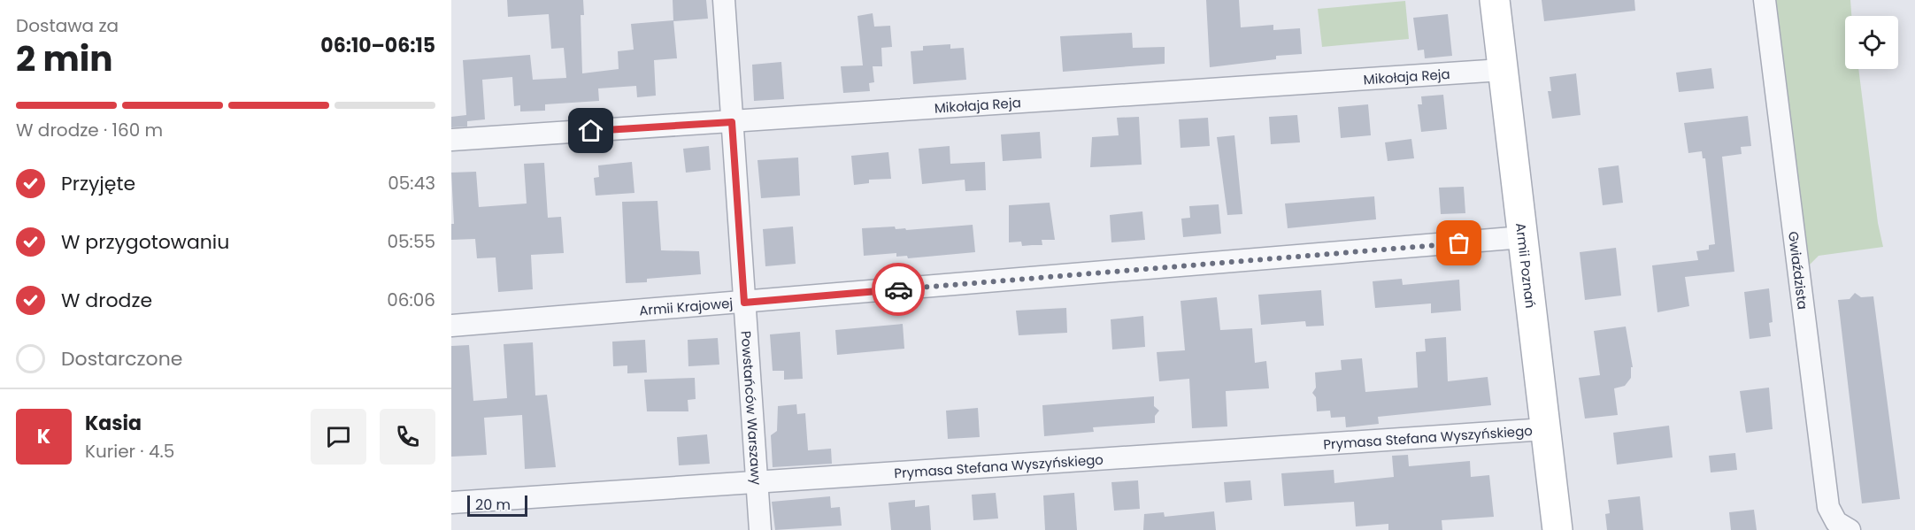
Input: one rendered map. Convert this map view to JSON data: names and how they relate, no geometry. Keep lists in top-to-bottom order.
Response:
{
  "streets": {
    "street": [
      "Mikołaja Reja",
      "Armii Poznań",
      "Gwiaździsta",
      "Armii Krajowej",
      "Powstańców Warszawy",
      "Prymasa Stefana Wyszyńskiego"
    ]
  },
  "crossings": [
    ["Mikołaja Reja", "Armii Poznań"],
    ["Mikołaja Reja", "Powstańców Warszawy"],
    ["Armii Poznań", "Armii Krajowej"],
    ["Armii Poznań", "Prymasa Stefana Wyszyńskiego"],
    ["Armii Krajowej", "Powstańców Warszawy"],
    ["Powstańców Warszawy", "Prymasa Stefana Wyszyńskiego"]
  ],
  "scale_bar": "20 m",
  "page": {
    "heading": ["2 min", "Dostawa za", "06:10–06:15"],
    "panel": ["Kasia", "Kurier · 4.5"],
    "bar": "W drodze · 160 m",
    "list": [
      ["Przyjęte", "05:43"],
      ["W przygotowaniu", "05:55"],
      ["W drodze", "06:06"],
      "Dostarczone"
    ],
    "round": "K",
    "scale": "20 m"
  }
}
